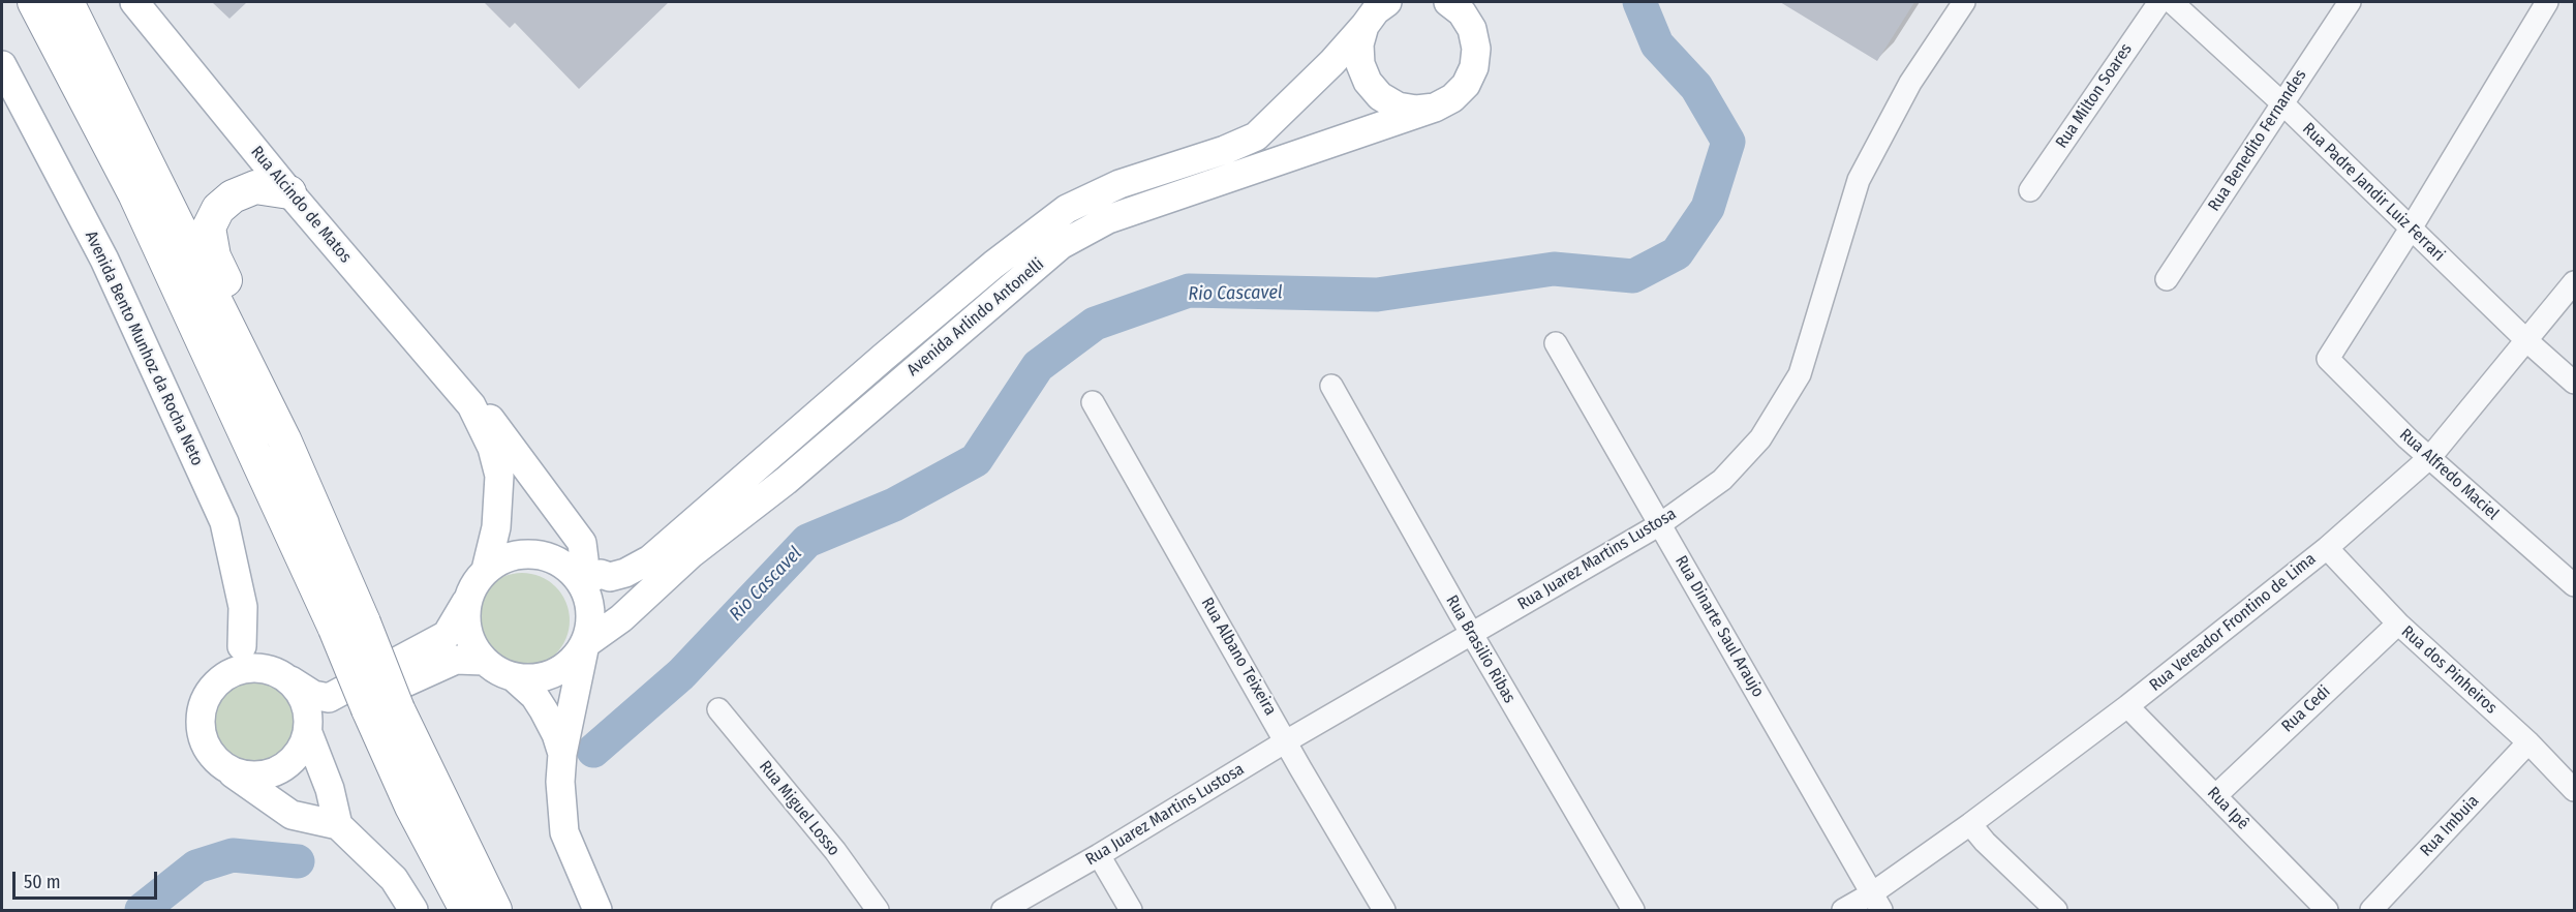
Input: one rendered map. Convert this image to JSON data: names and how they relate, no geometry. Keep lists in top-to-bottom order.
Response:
{
  "streets": {
    "main road": ["Rua Alcindo de Matos", "Avenida Arlindo Antonelli", "Avenida Bento Munhoz da Rocha Neto"],
    "street": [
      "Rua Milton Soares",
      "Rua Benedito Fernandes",
      "Rua Padre Jandir Luiz Ferrari",
      "Rua Alfredo Maciel",
      "Rua Juarez Martins Lustosa",
      "Rua Vereador Frontino de Lima",
      "Rua Dinarte Saul Araujo",
      "Rua Brasilio Ribas",
      "Rua Albano Teixeira",
      "Rua dos Pinheiros",
      "Rua Cedi",
      "Rua Miguel Losso",
      "Rua Ipê",
      "Rua Imbuia"
    ]
  },
  "crossings": [
    ["Rua Benedito Fernandes", "Rua Padre Jandir Luiz Ferrari"],
    ["Rua Padre Jandir Luiz Ferrari", "Rua Alfredo Maciel"],
    ["Rua Padre Jandir Luiz Ferrari", "Rua Vereador Frontino de Lima"],
    ["Rua Alcindo de Matos", "Avenida Arlindo Antonelli"],
    ["Rua Alfredo Maciel", "Rua Vereador Frontino de Lima"],
    ["Rua Juarez Martins Lustosa", "Rua Dinarte Saul Araujo"],
    ["Rua Juarez Martins Lustosa", "Rua Brasilio Ribas"],
    ["Rua Juarez Martins Lustosa", "Rua Albano Teixeira"],
    ["Rua Vereador Frontino de Lima", "Rua Dinarte Saul Araujo"],
    ["Rua Vereador Frontino de Lima", "Rua dos Pinheiros"],
    ["Rua Vereador Frontino de Lima", "Rua Ipê"],
    ["Rua dos Pinheiros", "Rua Cedi"],
    ["Rua dos Pinheiros", "Rua Imbuia"],
    ["Rua Cedi", "Rua Ipê"]
  ],
  "water": ["Rio Cascavel"],
  "scale_bar": "50 m"
}
